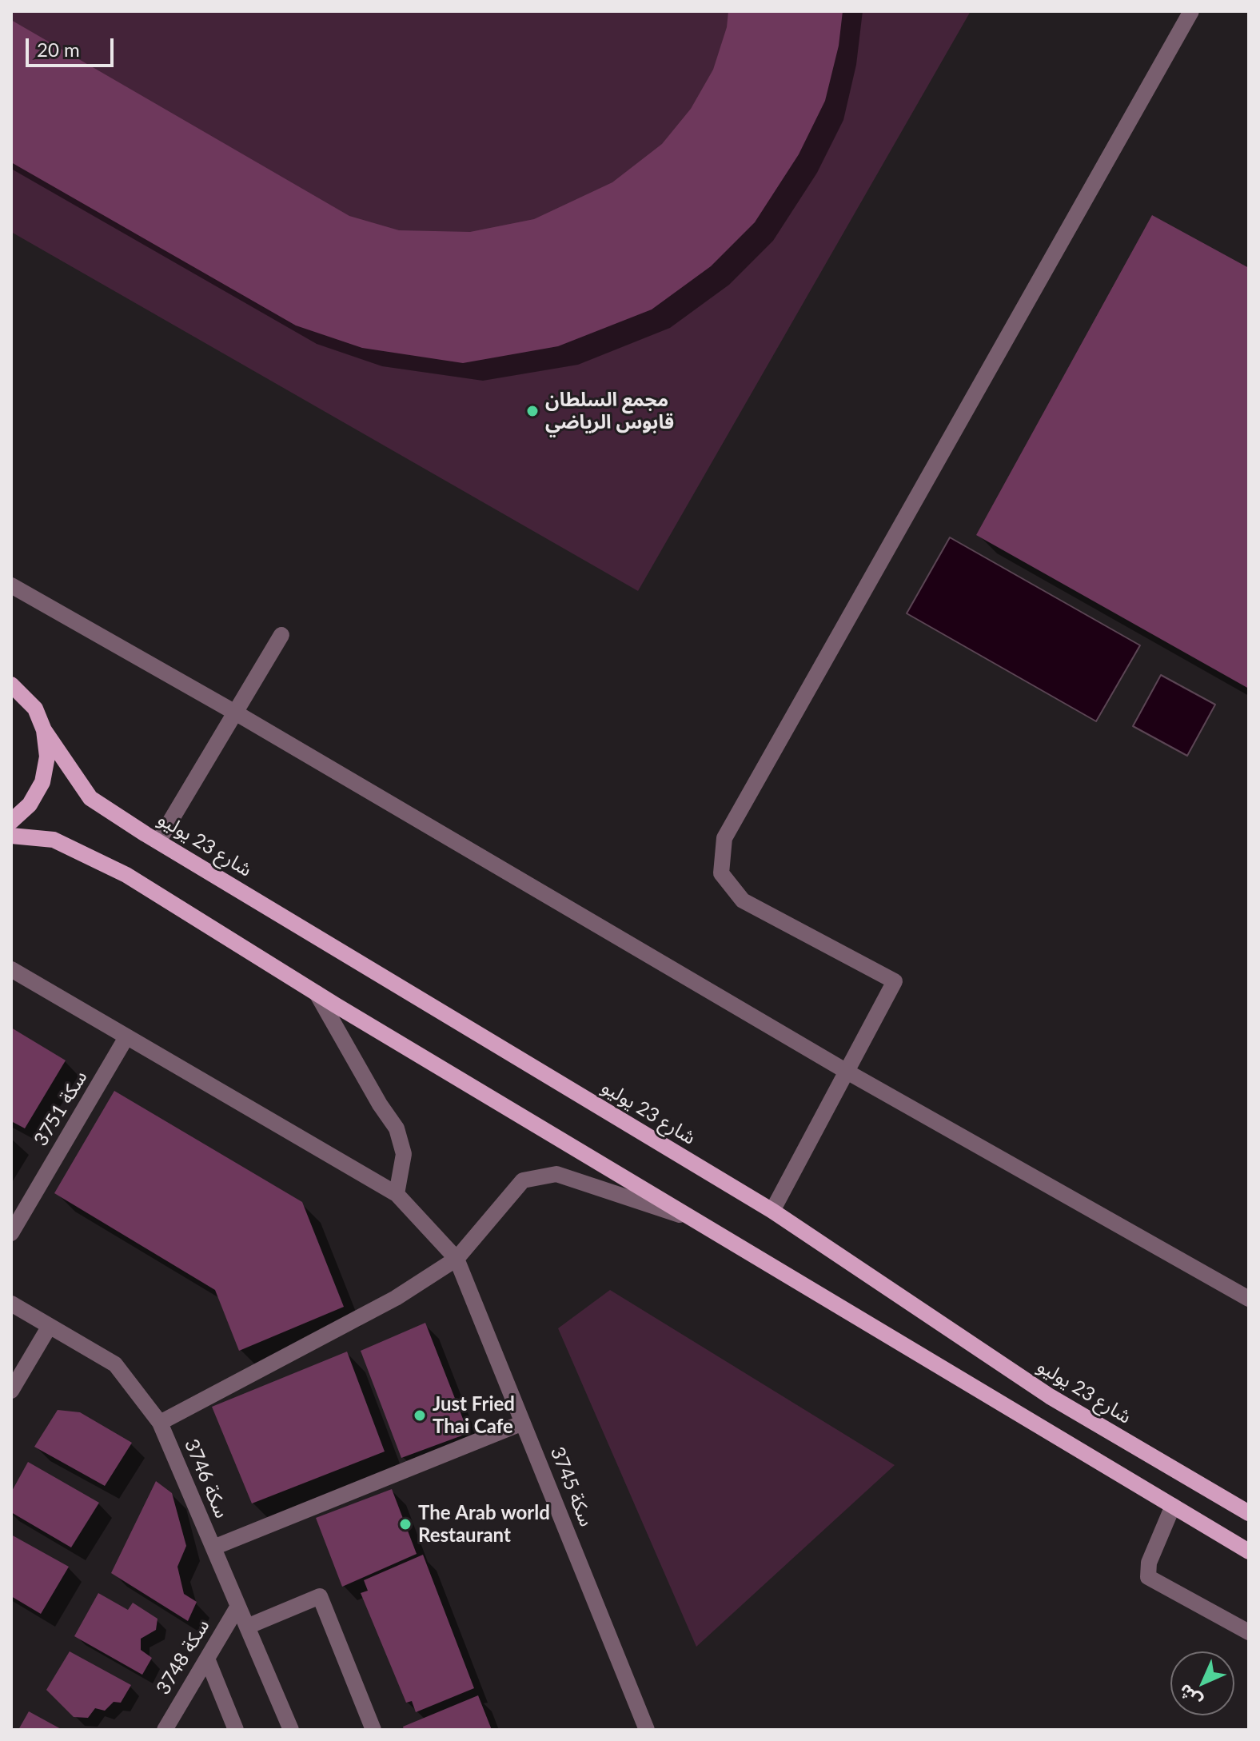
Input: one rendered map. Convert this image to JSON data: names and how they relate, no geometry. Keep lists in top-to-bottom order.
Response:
{
  "streets": {
    "main road": ["شارع 23 يوليو"],
    "street": [
      "سكة 3751",
      "سكة 3746",
      "سكة 3745",
      "سكة 3748"
    ]
  },
  "crossings": [
    ["سكة 3746", "سكة 3748"]
  ],
  "places": ["مجمع السلطان قابوس الرياضي", "Just Fried Thai Cafe", "The Arab world Restaurant"],
  "scale_bar": "20 m",
  "north": "bottom left"
}
